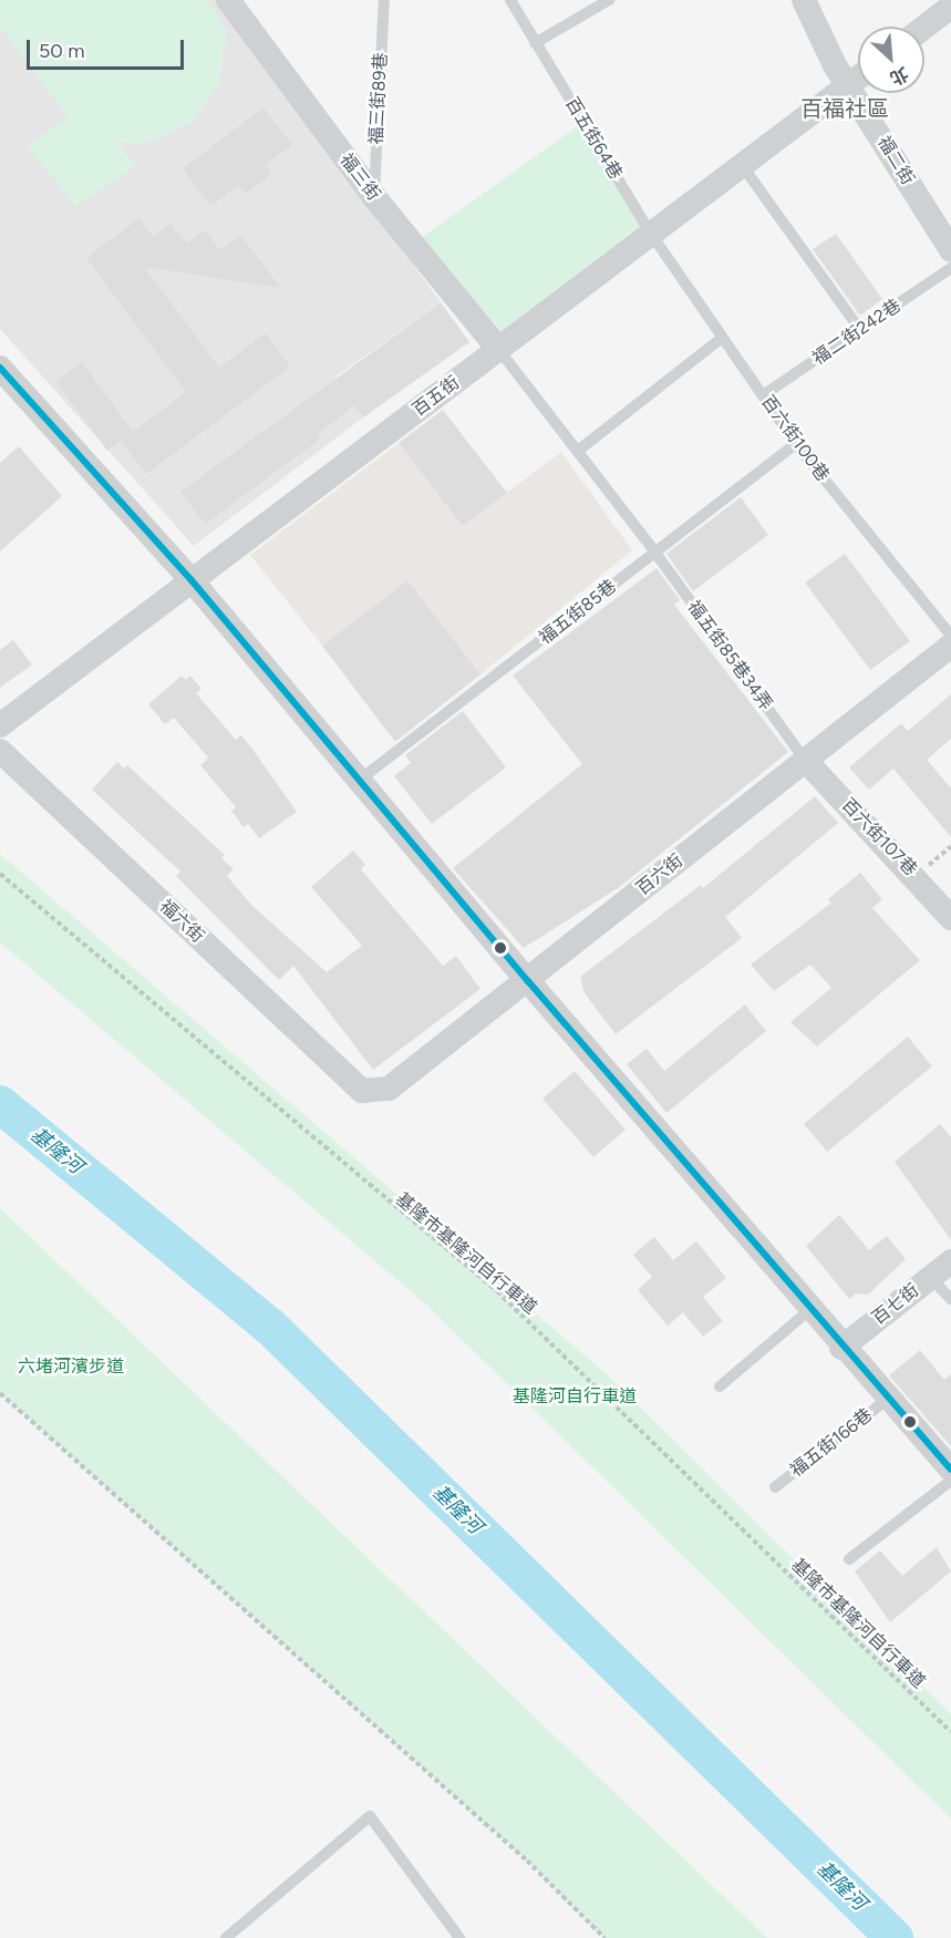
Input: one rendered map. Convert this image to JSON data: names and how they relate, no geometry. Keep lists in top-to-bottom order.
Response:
{
  "streets": {
    "street": [
      "福二街",
      "福三街",
      "百五街",
      "百六街107巷",
      "百六街",
      "福六街",
      "百七街"
    ],
    "lane": [
      "福三街89巷",
      "百五街64巷",
      "福二街242巷",
      "百六街100巷",
      "福五街85巷",
      "福五街85巷34弄",
      "福五街166巷"
    ],
    "path": ["基隆市基隆河自行車道"]
  },
  "crossings": [
    ["福三街89巷", "福三街"],
    ["百五街64巷", "百五街"],
    ["百五街64巷", "百六街100巷"],
    ["福二街", "百五街"],
    ["福三街", "百五街"],
    ["福三街", "福五街85巷34弄"],
    ["福二街242巷", "百六街100巷"],
    ["百五街", "百六街100巷"],
    ["百五街", "福五街85巷34弄"],
    ["百六街100巷", "福五街85巷"],
    ["福五街85巷", "福五街85巷34弄"],
    ["福五街85巷34弄", "百六街107巷"],
    ["福五街85巷34弄", "百六街"],
    ["百六街107巷", "百六街"],
    ["百六街", "福六街"]
  ],
  "districts": ["百福社區"],
  "water": ["基隆河"],
  "parks": ["六堵河濱步道", "基隆河自行車道"],
  "scale_bar": "50 m",
  "north": "bottom right"
}
